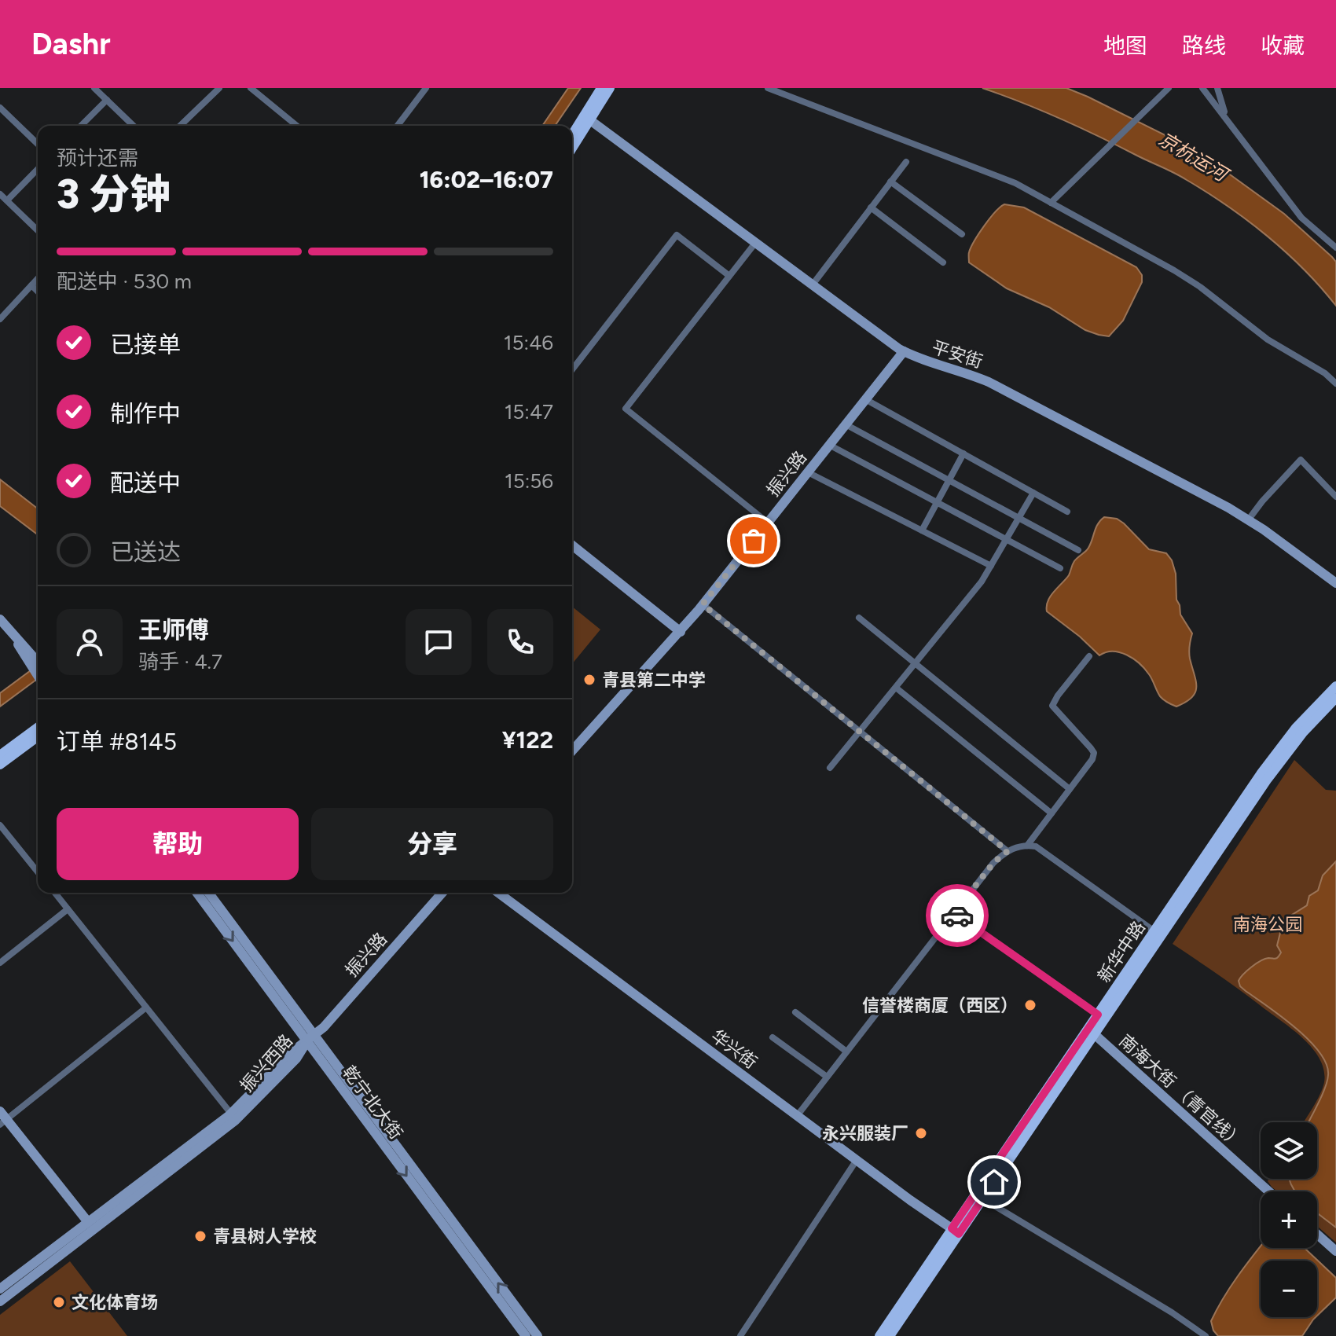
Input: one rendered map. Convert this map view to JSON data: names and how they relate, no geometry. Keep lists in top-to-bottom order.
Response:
{
  "streets": {
    "main road": ["新华中路"],
    "street": [
      "平安街",
      "振兴路",
      "华兴街",
      "振兴西路",
      "南海大街 （青官线）",
      "乾宁北大街"
    ]
  },
  "crossings": [
    ["平安街", "振兴路"],
    ["振兴路", "振兴西路"],
    ["振兴路", "乾宁北大街"],
    ["新华中路", "华兴街"],
    ["新华中路", "南海大街 （青官线）"],
    ["振兴西路", "乾宁北大街"]
  ],
  "water": ["京杭运河"],
  "parks": ["南海公园"],
  "places": [
    "青县第二中学",
    "信誉楼商厦（西区）",
    "永兴服装厂",
    "青县树人学校",
    "文化体育场"
  ],
  "page": {
    "header": "Dashr",
    "nav": ["地图", "路线", "收藏"],
    "heading": ["3 分钟", "预计还需", "16:02–16:07"],
    "panel": [
      "王师傅",
      "骑手 · 4.7",
      "订单 #8145",
      "¥122"
    ],
    "bar": "配送中 · 530 m",
    "list": [
      ["已接单", "15:46"],
      ["制作中", "15:47"],
      ["配送中", "15:56"],
      "已送达"
    ],
    "buttons": ["帮助", "分享"],
    "map_buttons": ["+", "−"]
  }
}
